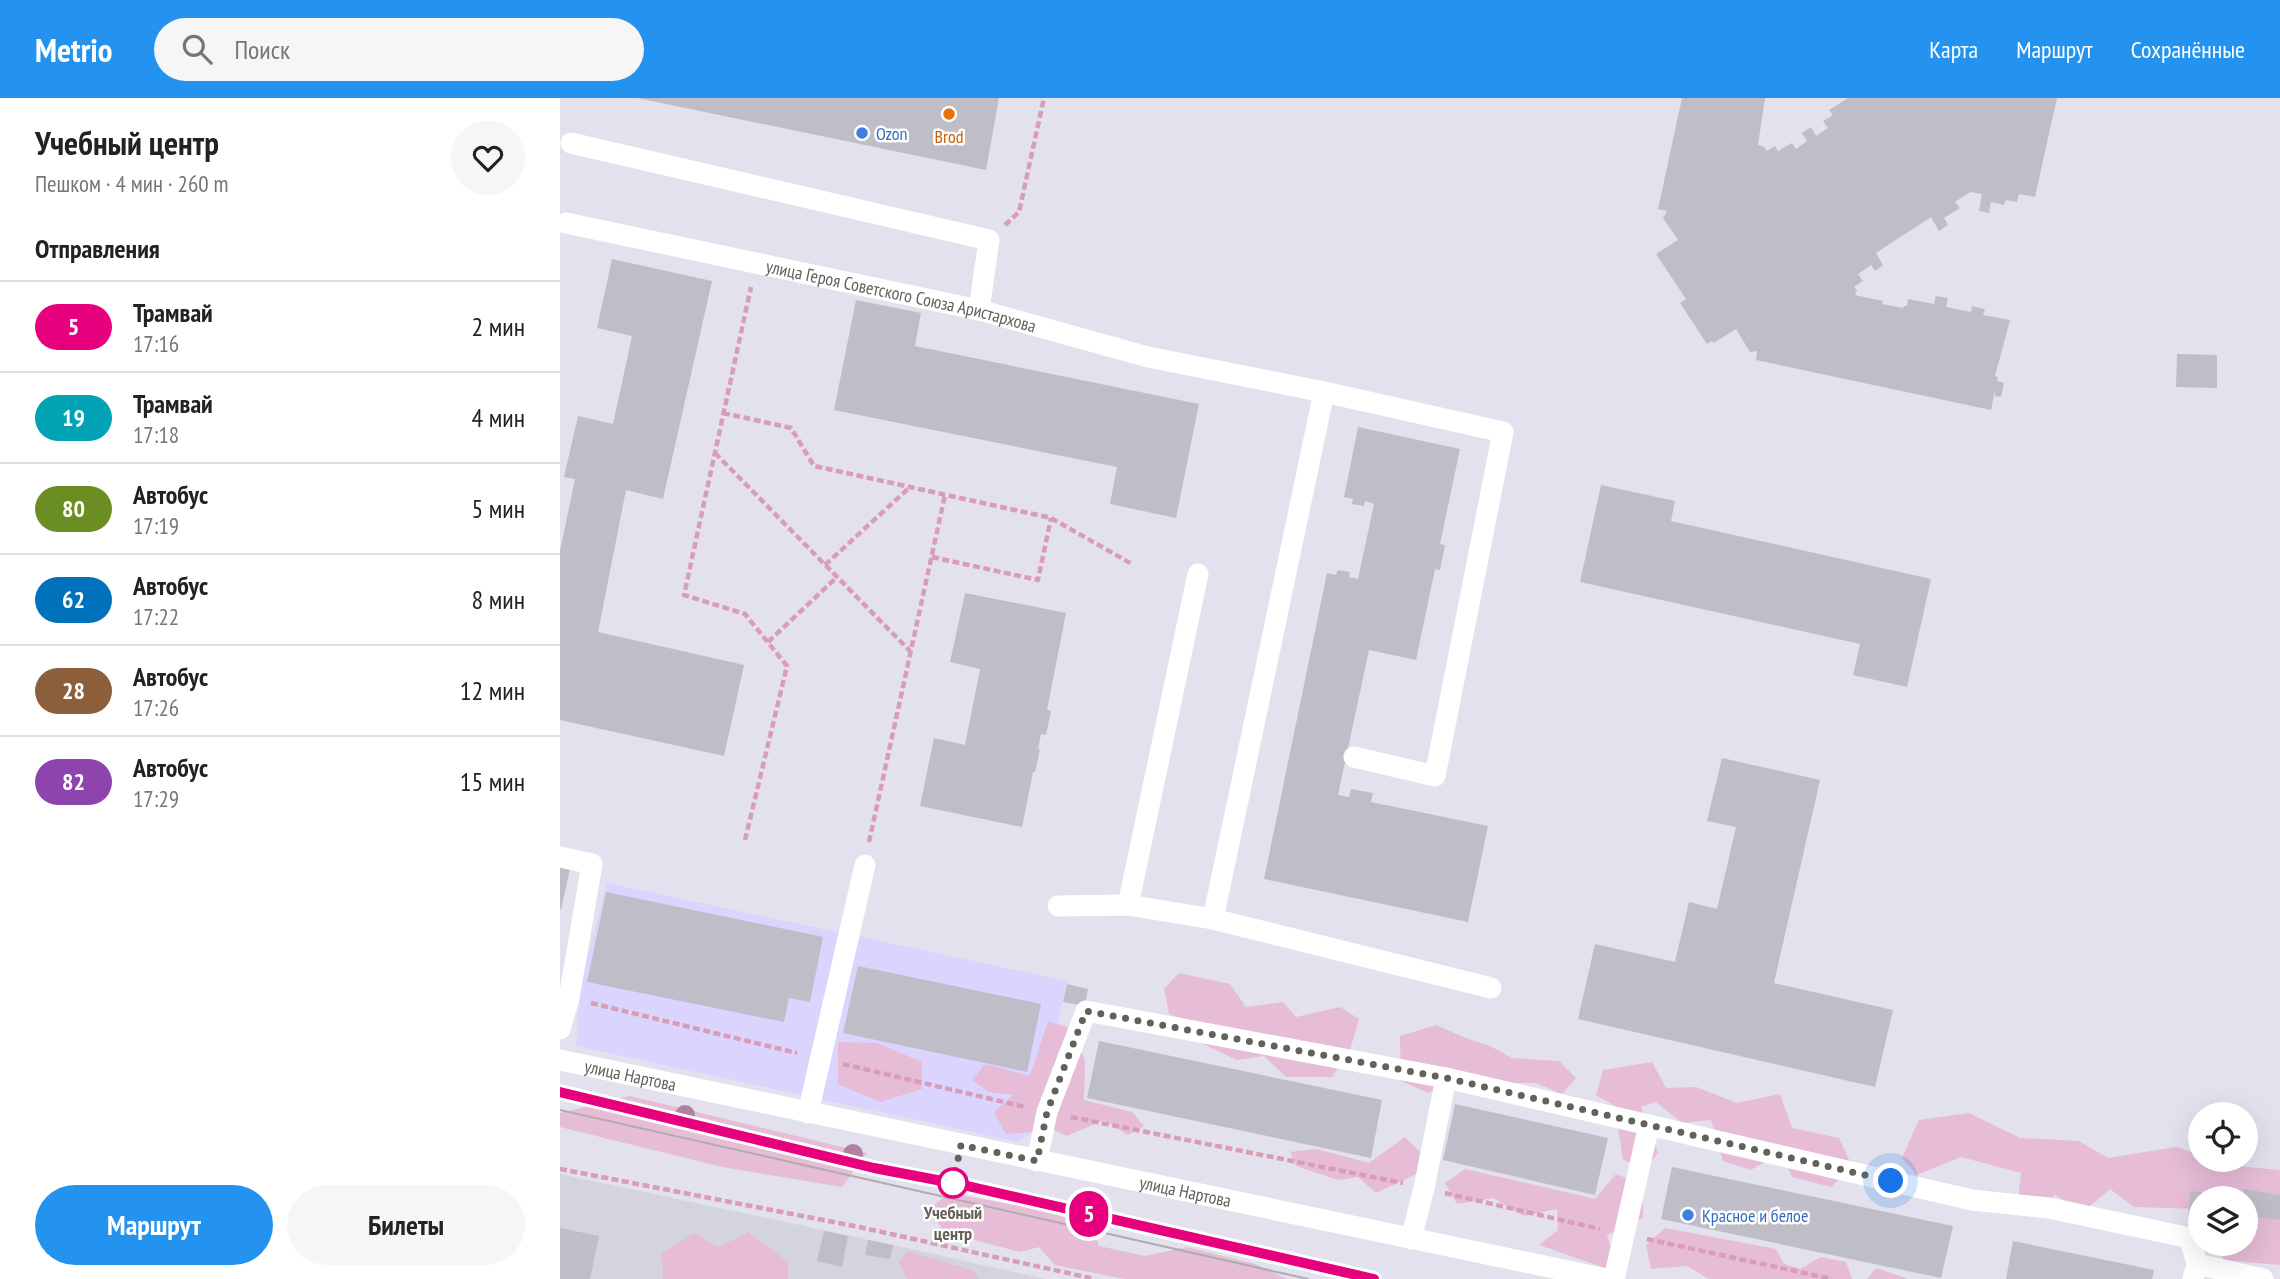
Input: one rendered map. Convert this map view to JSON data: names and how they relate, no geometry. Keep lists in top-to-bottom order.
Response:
{
  "streets": {
    "street": ["улица Героя Советского Союза Аристархова", "улица Нартова"]
  },
  "places": [
    "Brod",
    "Ozon",
    "Учебный центр",
    "Красное и белое"
  ],
  "lines": ["tram line 5"],
  "page": {
    "header": "Metrio",
    "search": "Поиск",
    "nav": ["Карта", "Маршрут", "Сохранённые"],
    "heading": [
      ["Учебный центр", "Пешком · 4 мин · 260 m"],
      "Отправления"
    ],
    "on_map": "5",
    "list": [
      {
        "mark": "5",
        "name": "Трамвай",
        "note": "17:16",
        "value": "2 мин"
      },
      {
        "mark": "19",
        "name": "Трамвай",
        "note": "17:18",
        "value": "4 мин"
      },
      {
        "mark": "80",
        "name": "Автобус",
        "note": "17:19",
        "value": "5 мин"
      },
      {
        "mark": "62",
        "name": "Автобус",
        "note": "17:22",
        "value": "8 мин"
      },
      {
        "mark": "28",
        "name": "Автобус",
        "note": "17:26",
        "value": "12 мин"
      },
      {
        "mark": "82",
        "name": "Автобус",
        "note": "17:29",
        "value": "15 мин"
      }
    ],
    "buttons": ["Маршрут", "Билеты"]
  }
}
